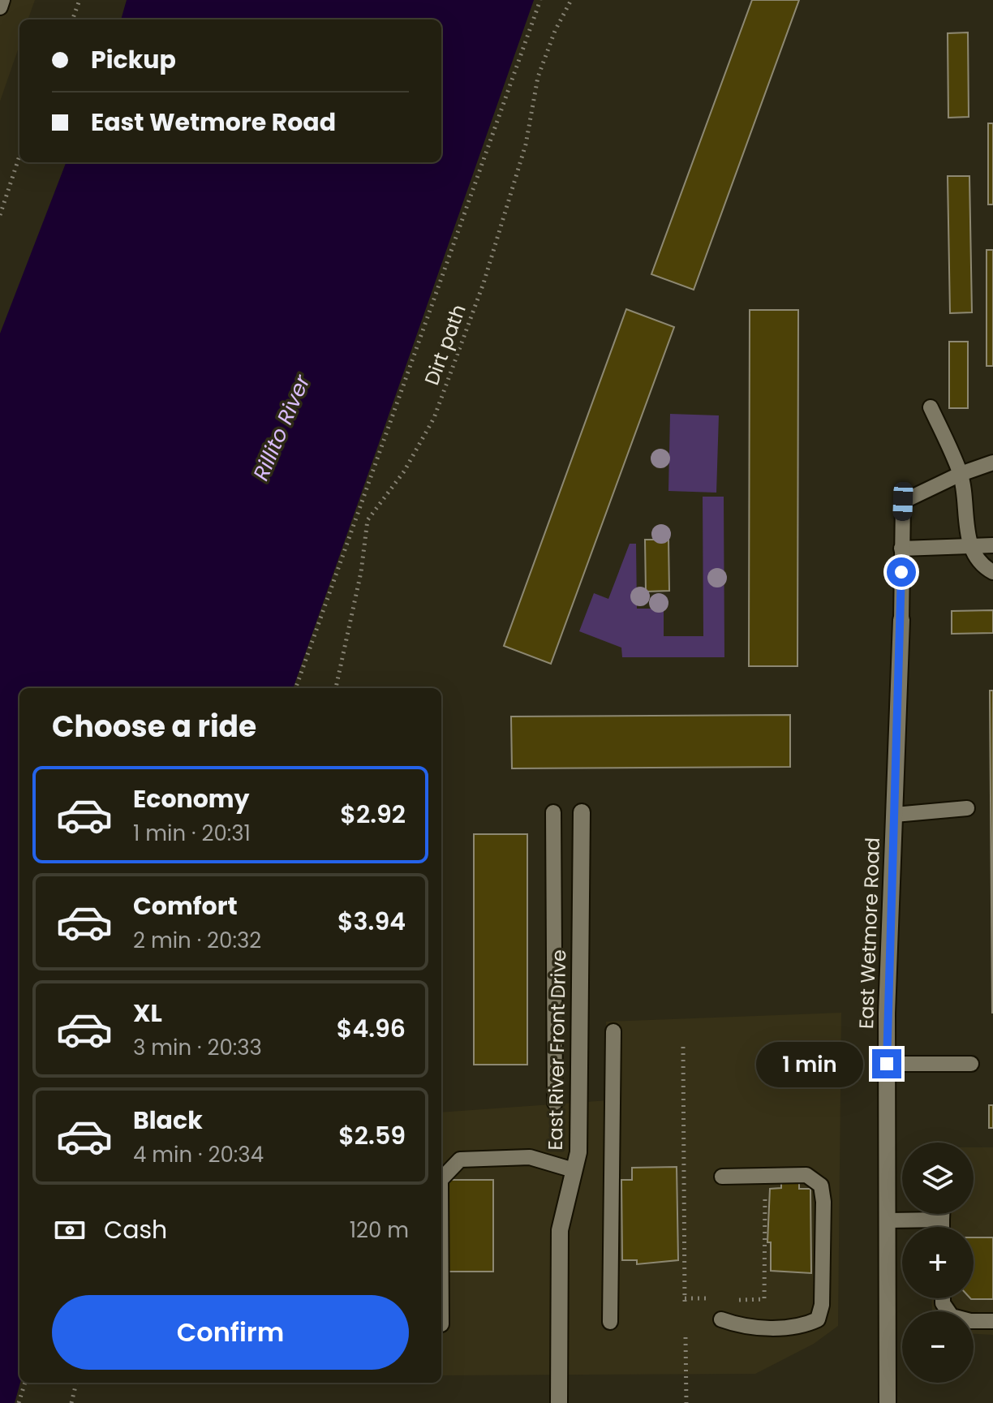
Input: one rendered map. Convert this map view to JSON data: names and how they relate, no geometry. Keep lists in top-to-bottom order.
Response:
{
  "streets": {
    "street": ["East Wetmore Road", "East River Front Drive"],
    "path": ["Dirt path"]
  },
  "water": ["Rillito River"],
  "page": {
    "banner": ["Pickup", "East Wetmore Road"],
    "heading": "Choose a ride",
    "list": [
      {
        "name": "Economy",
        "note": "1 min · 20:31",
        "value": "$2.92"
      },
      {
        "name": "Comfort",
        "note": "2 min · 20:32",
        "value": "$3.94"
      },
      {
        "name": "XL",
        "note": "3 min · 20:33",
        "value": "$4.96"
      },
      {
        "name": "Black",
        "note": "4 min · 20:34",
        "value": "$2.59"
      }
    ],
    "bubble": "1 min",
    "map_buttons": ["+", "−"],
    "pay": ["Cash", "120 m"],
    "buttons": "Confirm"
  }
}
